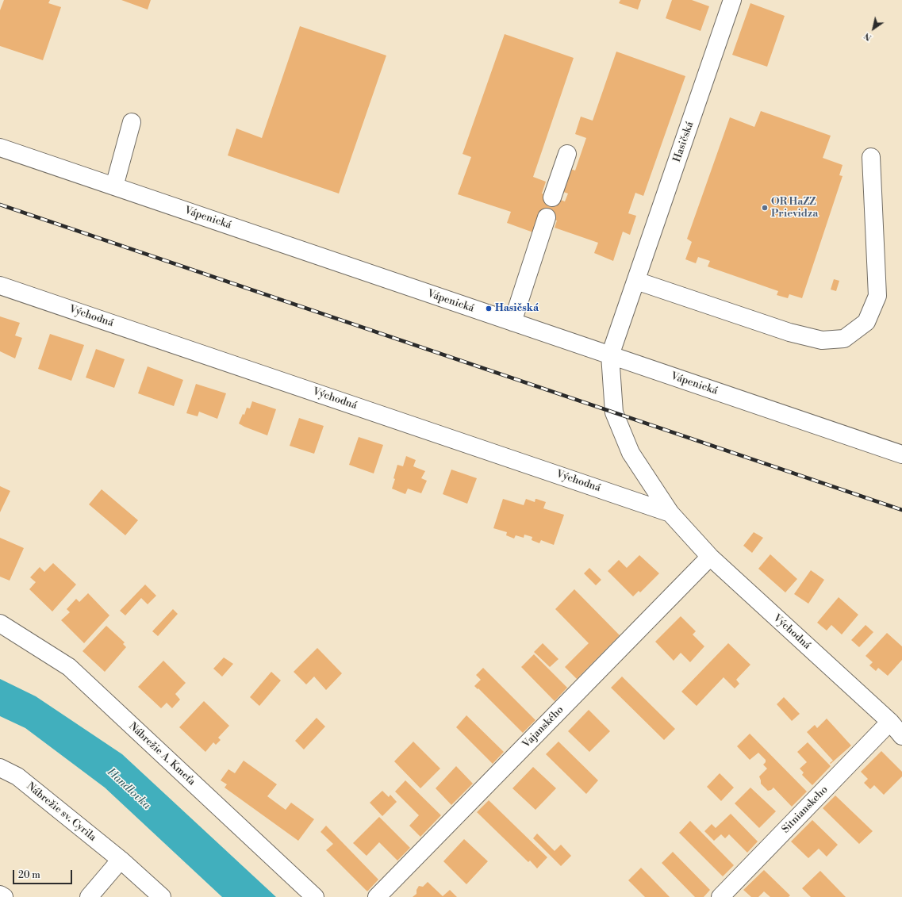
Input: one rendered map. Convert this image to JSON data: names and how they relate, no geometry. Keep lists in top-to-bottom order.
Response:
{
  "streets": {
    "street": [
      "Hasičská",
      "Vápenická",
      "Východná",
      "Vajanského",
      "Nábrežie A. Kmeťa",
      "Sitnianskeho",
      "Nábrežie sv. Cyrila"
    ]
  },
  "crossings": [
    ["Hasičská", "Vápenická"],
    ["Hasičská", "Východná"],
    ["Vápenická", "Východná"],
    ["Východná", "Vajanského"],
    ["Východná", "Sitnianskeho"]
  ],
  "water": ["Handlovka"],
  "places": ["OR HaZZ Prievidza", "Hasičská"],
  "scale_bar": "20 m",
  "north": "bottom left"
}
